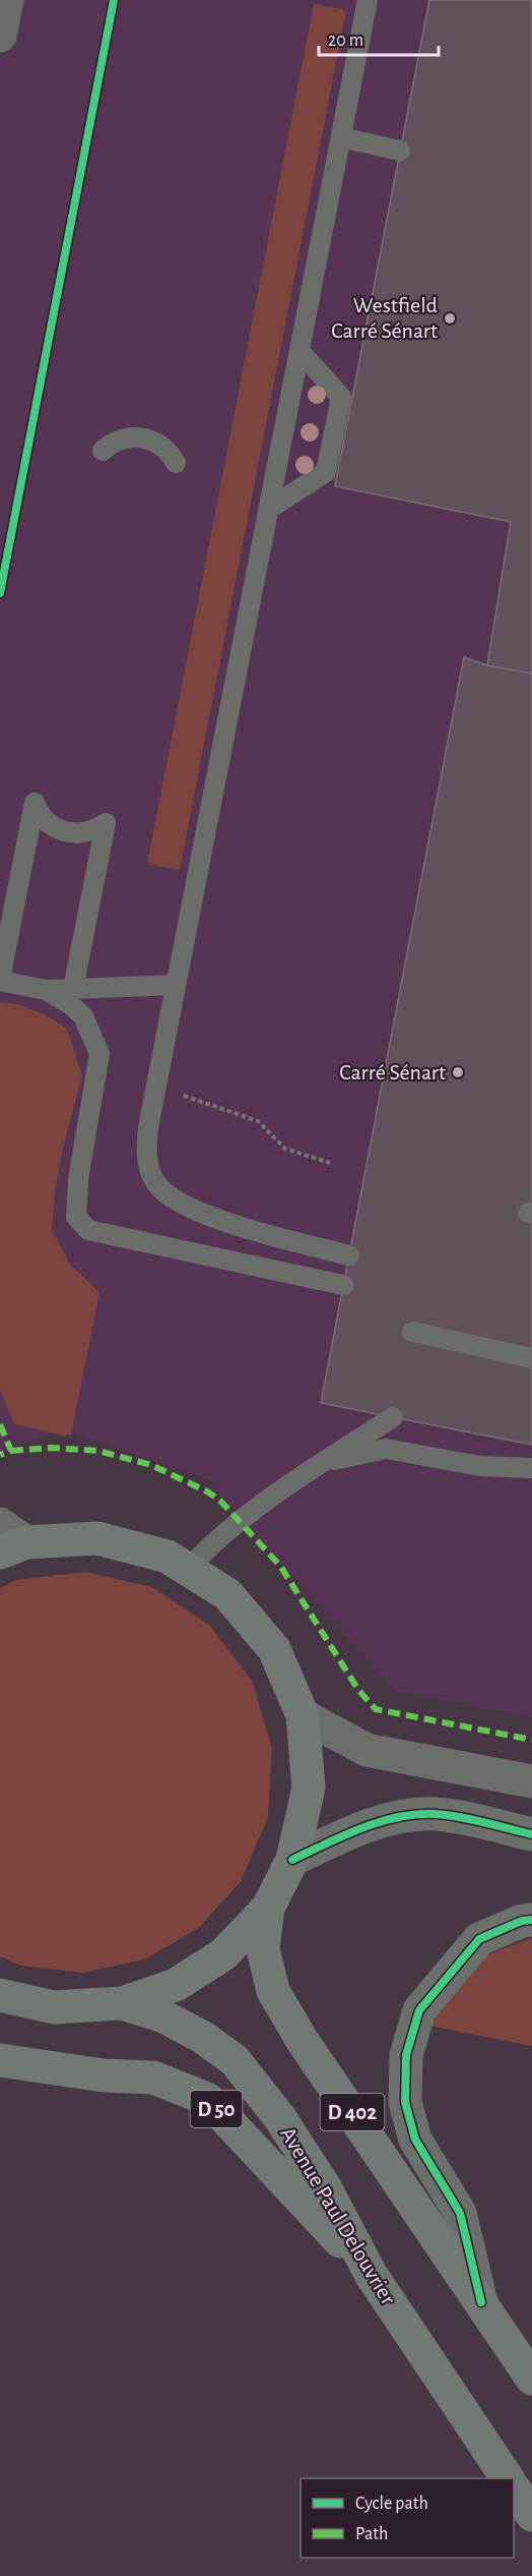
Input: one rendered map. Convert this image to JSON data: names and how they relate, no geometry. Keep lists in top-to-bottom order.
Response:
{
  "streets": {
    "main road": ["D 50", "D 402", "Avenue Paul Delouvrier"]
  },
  "crossings": [
    ["D 50", "Avenue Paul Delouvrier"]
  ],
  "places": ["Westfield Carré Sénart", "Carré Sénart"],
  "legend": ["Cycle path", "Path"],
  "scale_bar": "20 m"
}
